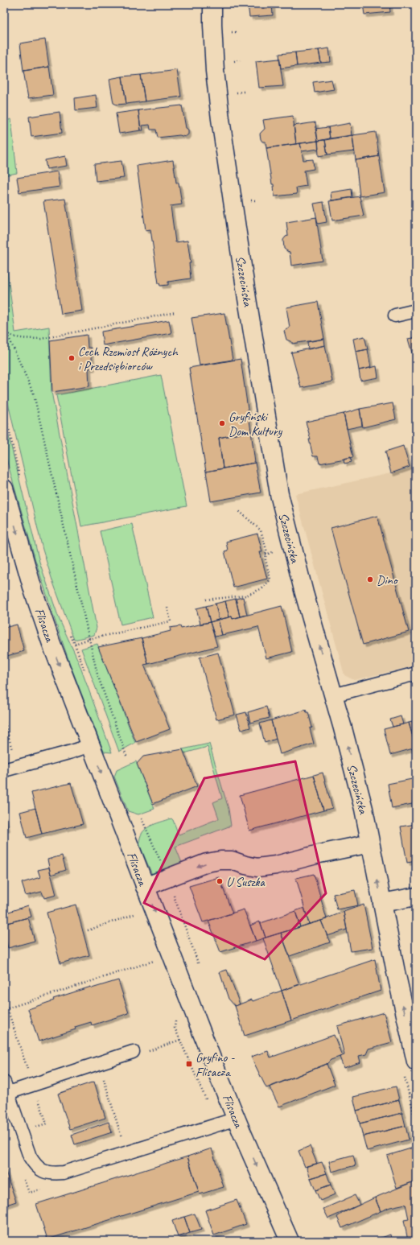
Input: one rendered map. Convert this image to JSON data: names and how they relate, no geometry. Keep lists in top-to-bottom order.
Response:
{
  "streets": {
    "street": ["Szczecińska", "Flisacza"]
  },
  "one_way": ["Szczecińska", "Flisacza"],
  "places": {
    "other": [
      "Cech Rzemiosł Różnych i Przedsiębiorców",
      "Gryfiński Dom Kultury",
      "Dino",
      "U Suszka"
    ],
    "transit": ["Gryfino - Flisacza"]
  }
}
